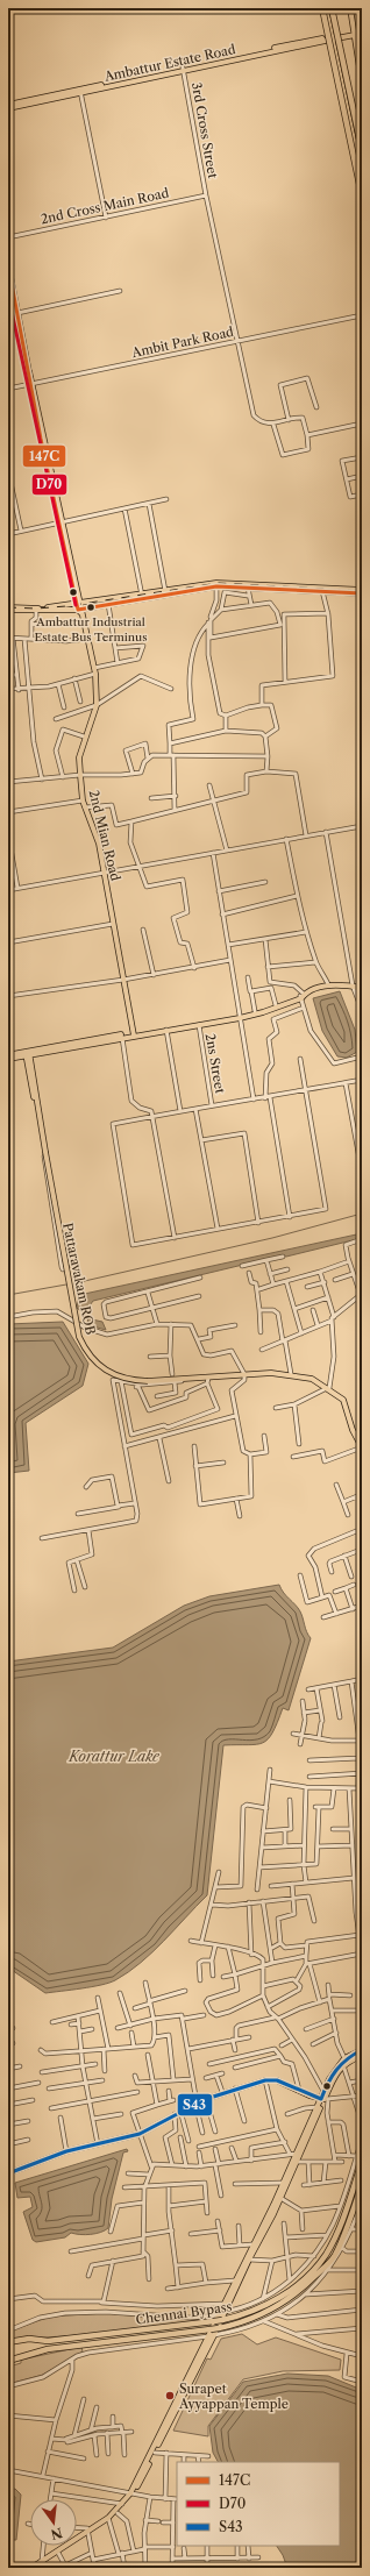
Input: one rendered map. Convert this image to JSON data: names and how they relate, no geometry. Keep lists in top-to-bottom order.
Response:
{
  "streets": {
    "highway": ["Chennai Bypass"],
    "main road": ["Ambattur Estate Road", "2nd Mian Road", "Pattaravakam ROB"],
    "street": [
      "3rd Cross Street",
      "2nd Cross Main Road",
      "Ambit Park Road",
      "2ns Street"
    ]
  },
  "crossings": [
    ["Ambattur Estate Road", "3rd Cross Street"],
    ["3rd Cross Street", "2nd Cross Main Road"],
    ["3rd Cross Street", "Ambit Park Road"],
    ["Ambit Park Road", "2nd Mian Road"]
  ],
  "water": ["Korattur Lake"],
  "places": ["Ambattur Industrial Estate Bus Terminus", "Surapet Ayyappan Temple"],
  "lines": ["transit line 147C", "transit line D70", "transit line S43"],
  "legend": ["147C", "D70", "S43"],
  "north": "bottom"
}
